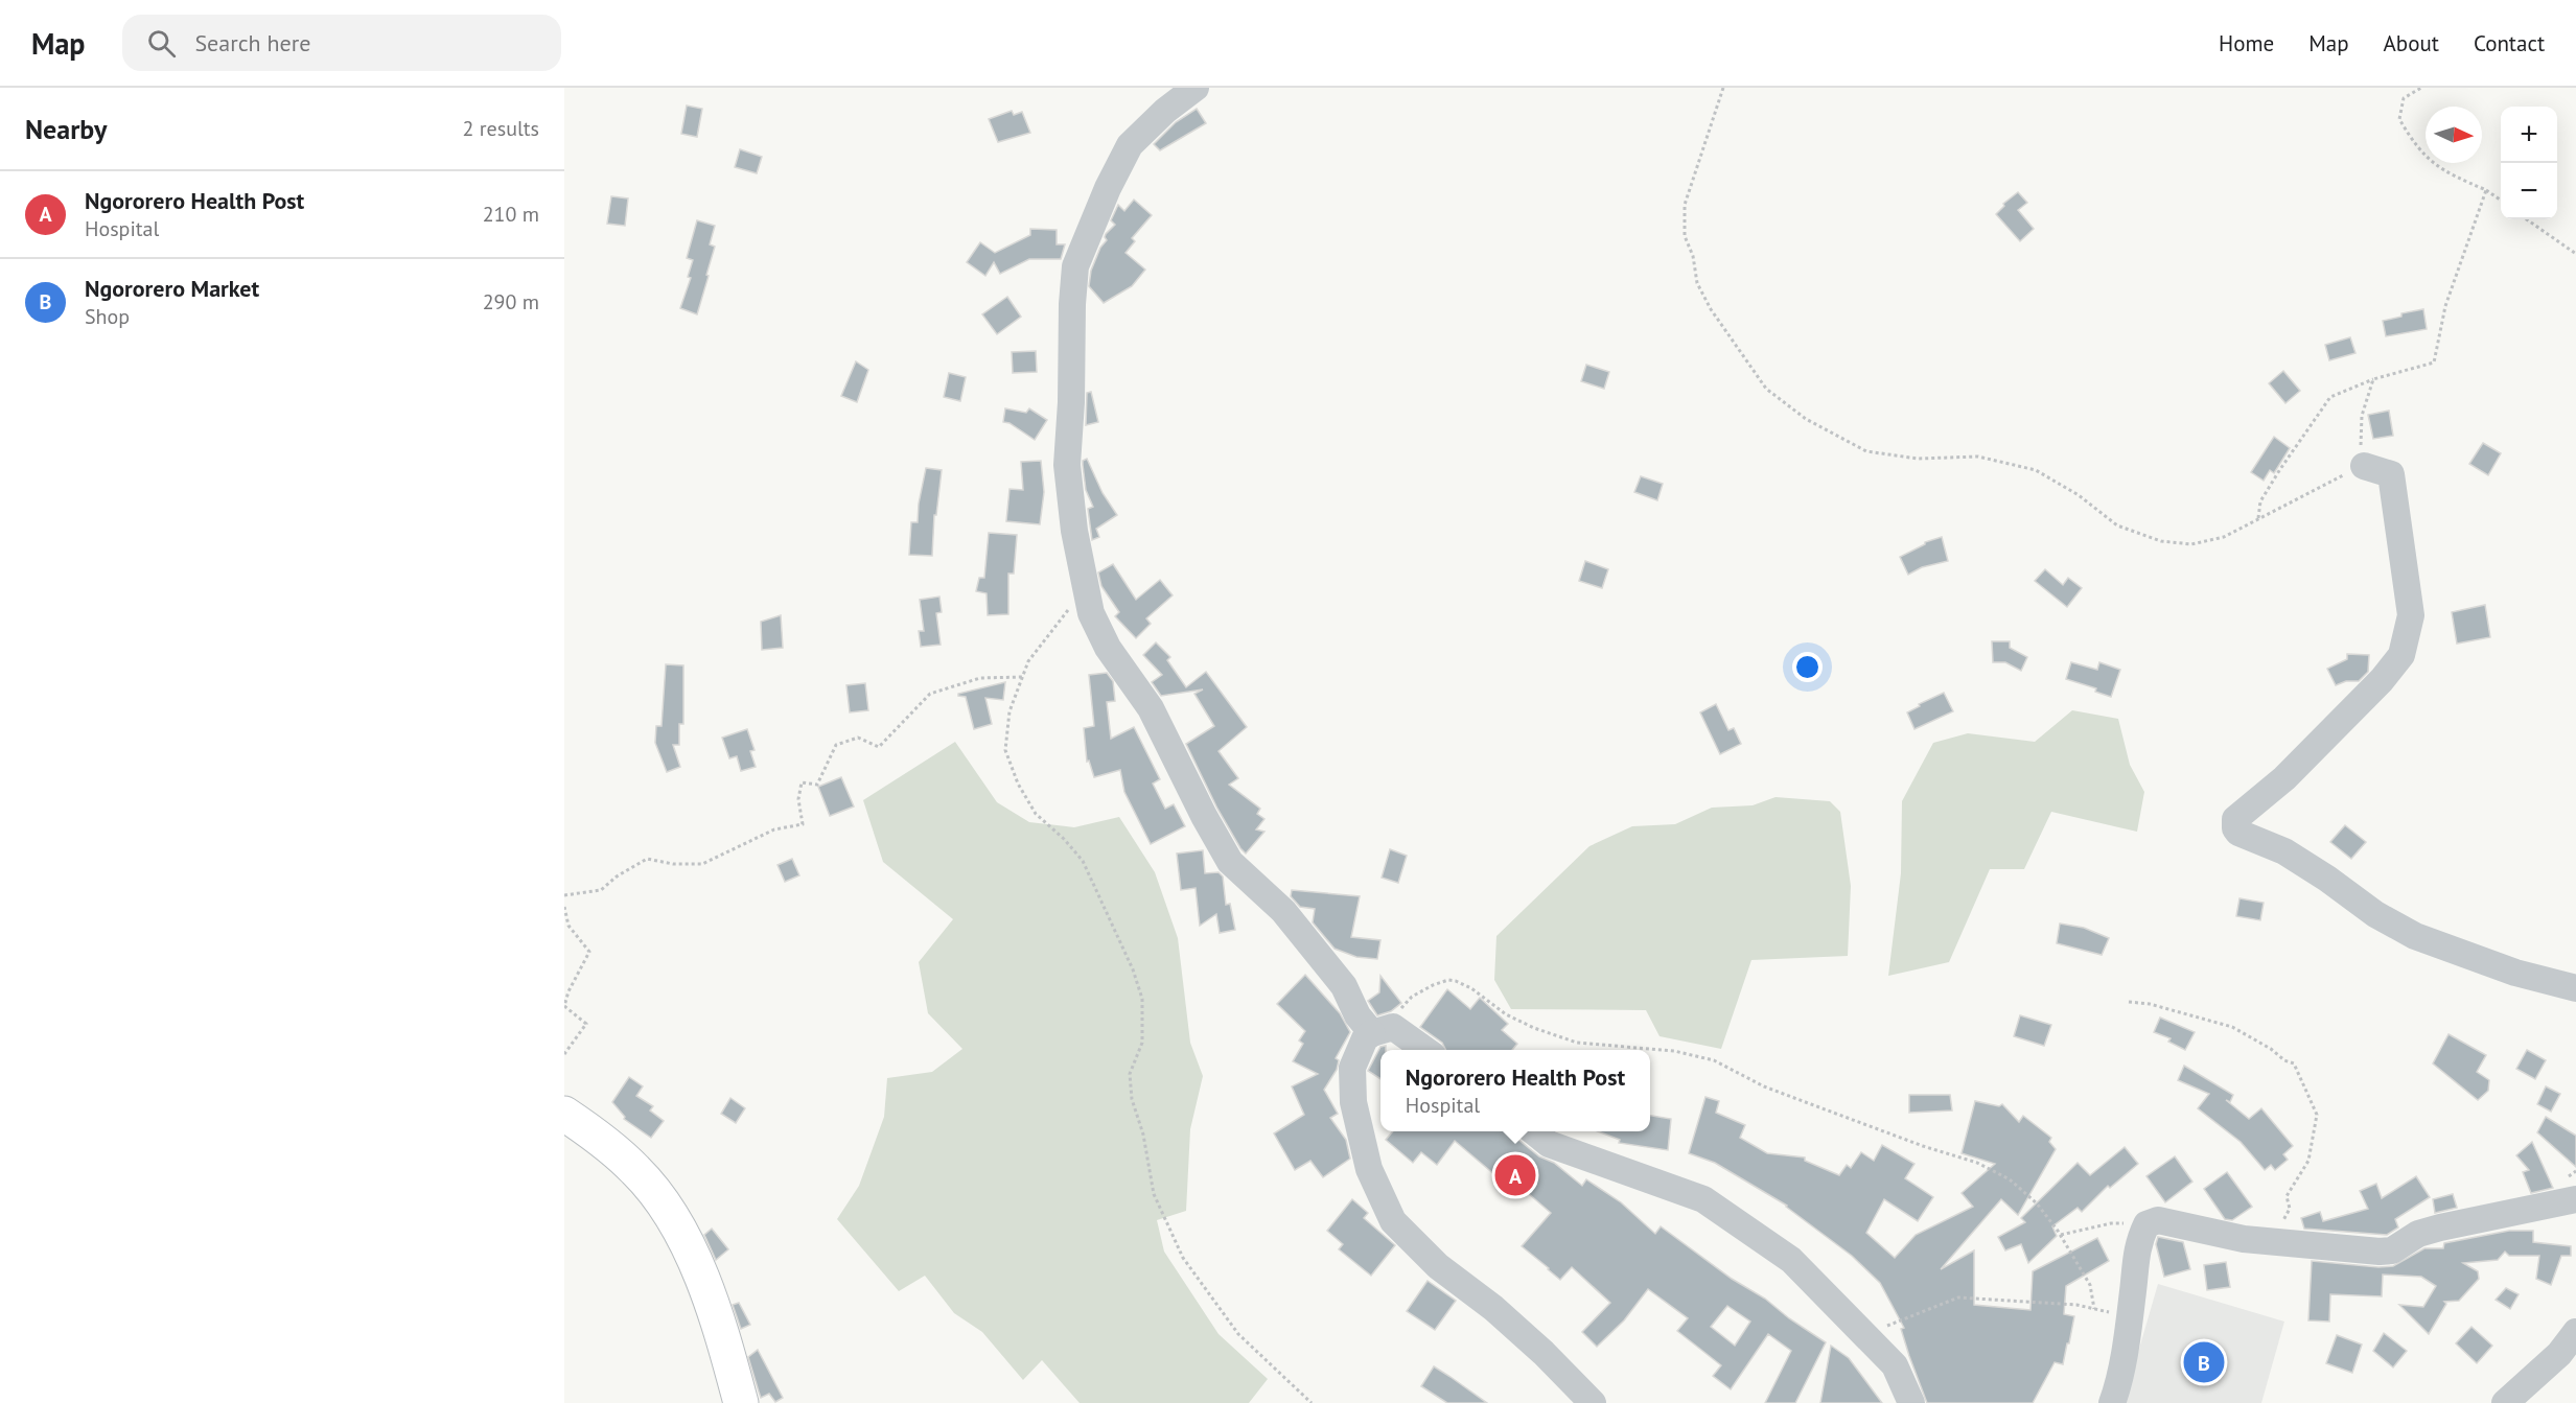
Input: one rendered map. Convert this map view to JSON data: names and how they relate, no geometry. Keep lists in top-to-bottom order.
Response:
{
  "north": "right",
  "page": {
    "header": "Map",
    "search": "Search here",
    "nav": [
      "Home",
      "Map",
      "About",
      "Contact"
    ],
    "heading": ["Nearby", "2 results"],
    "map_buttons": ["+", "−"],
    "list": [
      {
        "mark": "A",
        "name": "Ngororero Health Post",
        "note": "Hospital",
        "value": "210 m"
      },
      {
        "mark": "B",
        "name": "Ngororero Market",
        "note": "Shop",
        "value": "290 m"
      }
    ],
    "popup": ["Ngororero Health Post", "Hospital"],
    "pins": ["A", "B"]
  }
}
